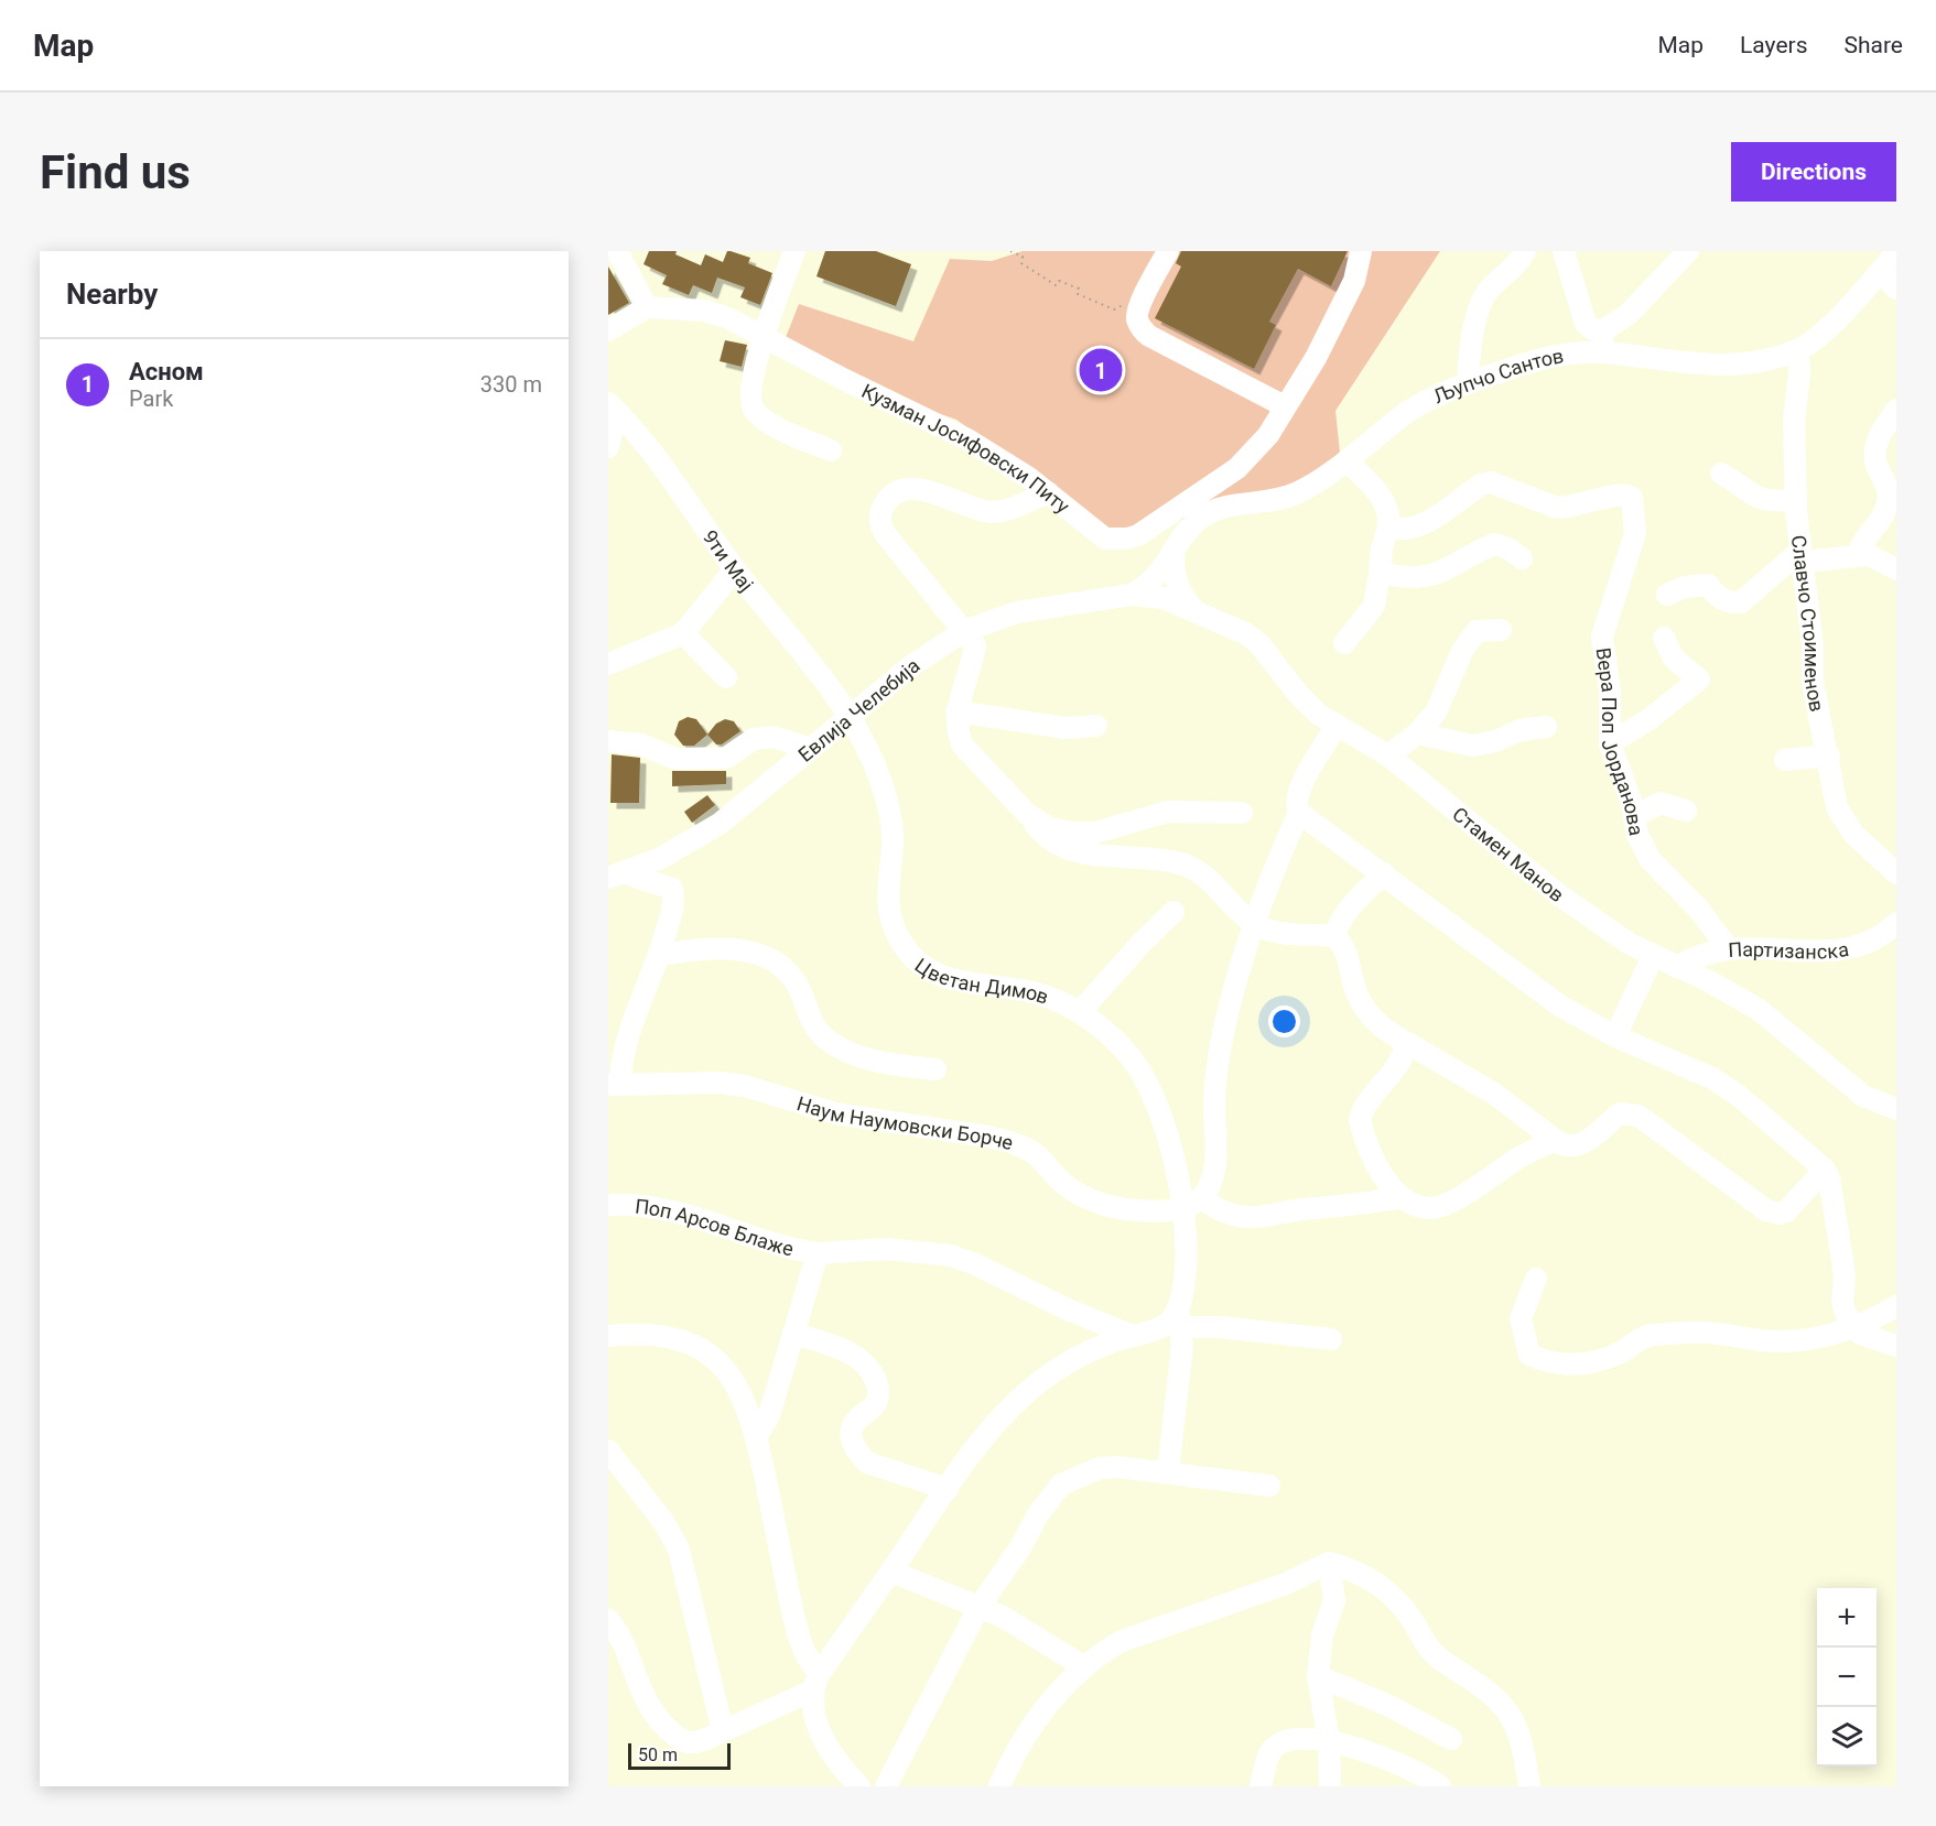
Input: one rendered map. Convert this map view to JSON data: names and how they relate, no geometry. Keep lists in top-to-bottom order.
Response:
{
  "streets": {
    "street": [
      "Љупчо Сантов",
      "Кузман Јосифовски Питу",
      "9ти Мај",
      "Славчо Стоименов",
      "Евлија Челебија",
      "Вера Поп Јорданова",
      "Стамен Манов",
      "Партизанска",
      "Цветан Димов",
      "Наум Наумовски Борче",
      "Поп Арсов Блаже"
    ]
  },
  "crossings": [
    ["Љупчо Сантов", "Славчо Стоименов"],
    ["Љупчо Сантов", "Евлија Челебија"],
    ["Љупчо Сантов", "Стамен Манов"],
    ["9ти Мај", "Евлија Челебија"],
    ["9ти Мај", "Цветан Димов"],
    ["Евлија Челебија", "Стамен Манов"],
    ["Евлија Челебија", "Цветан Димов"],
    ["Вера Поп Јорданова", "Партизанска"],
    ["Стамен Манов", "Партизанска"],
    ["Цветан Димов", "Наум Наумовски Борче"]
  ],
  "scale_bar": "50 m",
  "page": {
    "header": "Map",
    "nav": ["Map", "Layers", "Share"],
    "buttons": "Directions",
    "title": "Find us",
    "heading": "Nearby",
    "list": [
      {
        "mark": "1",
        "name": "Асном",
        "note": "Park",
        "value": "330 m"
      }
    ],
    "pins": "1",
    "map_buttons": ["+", "−"],
    "scale": "50 m"
  }
}
